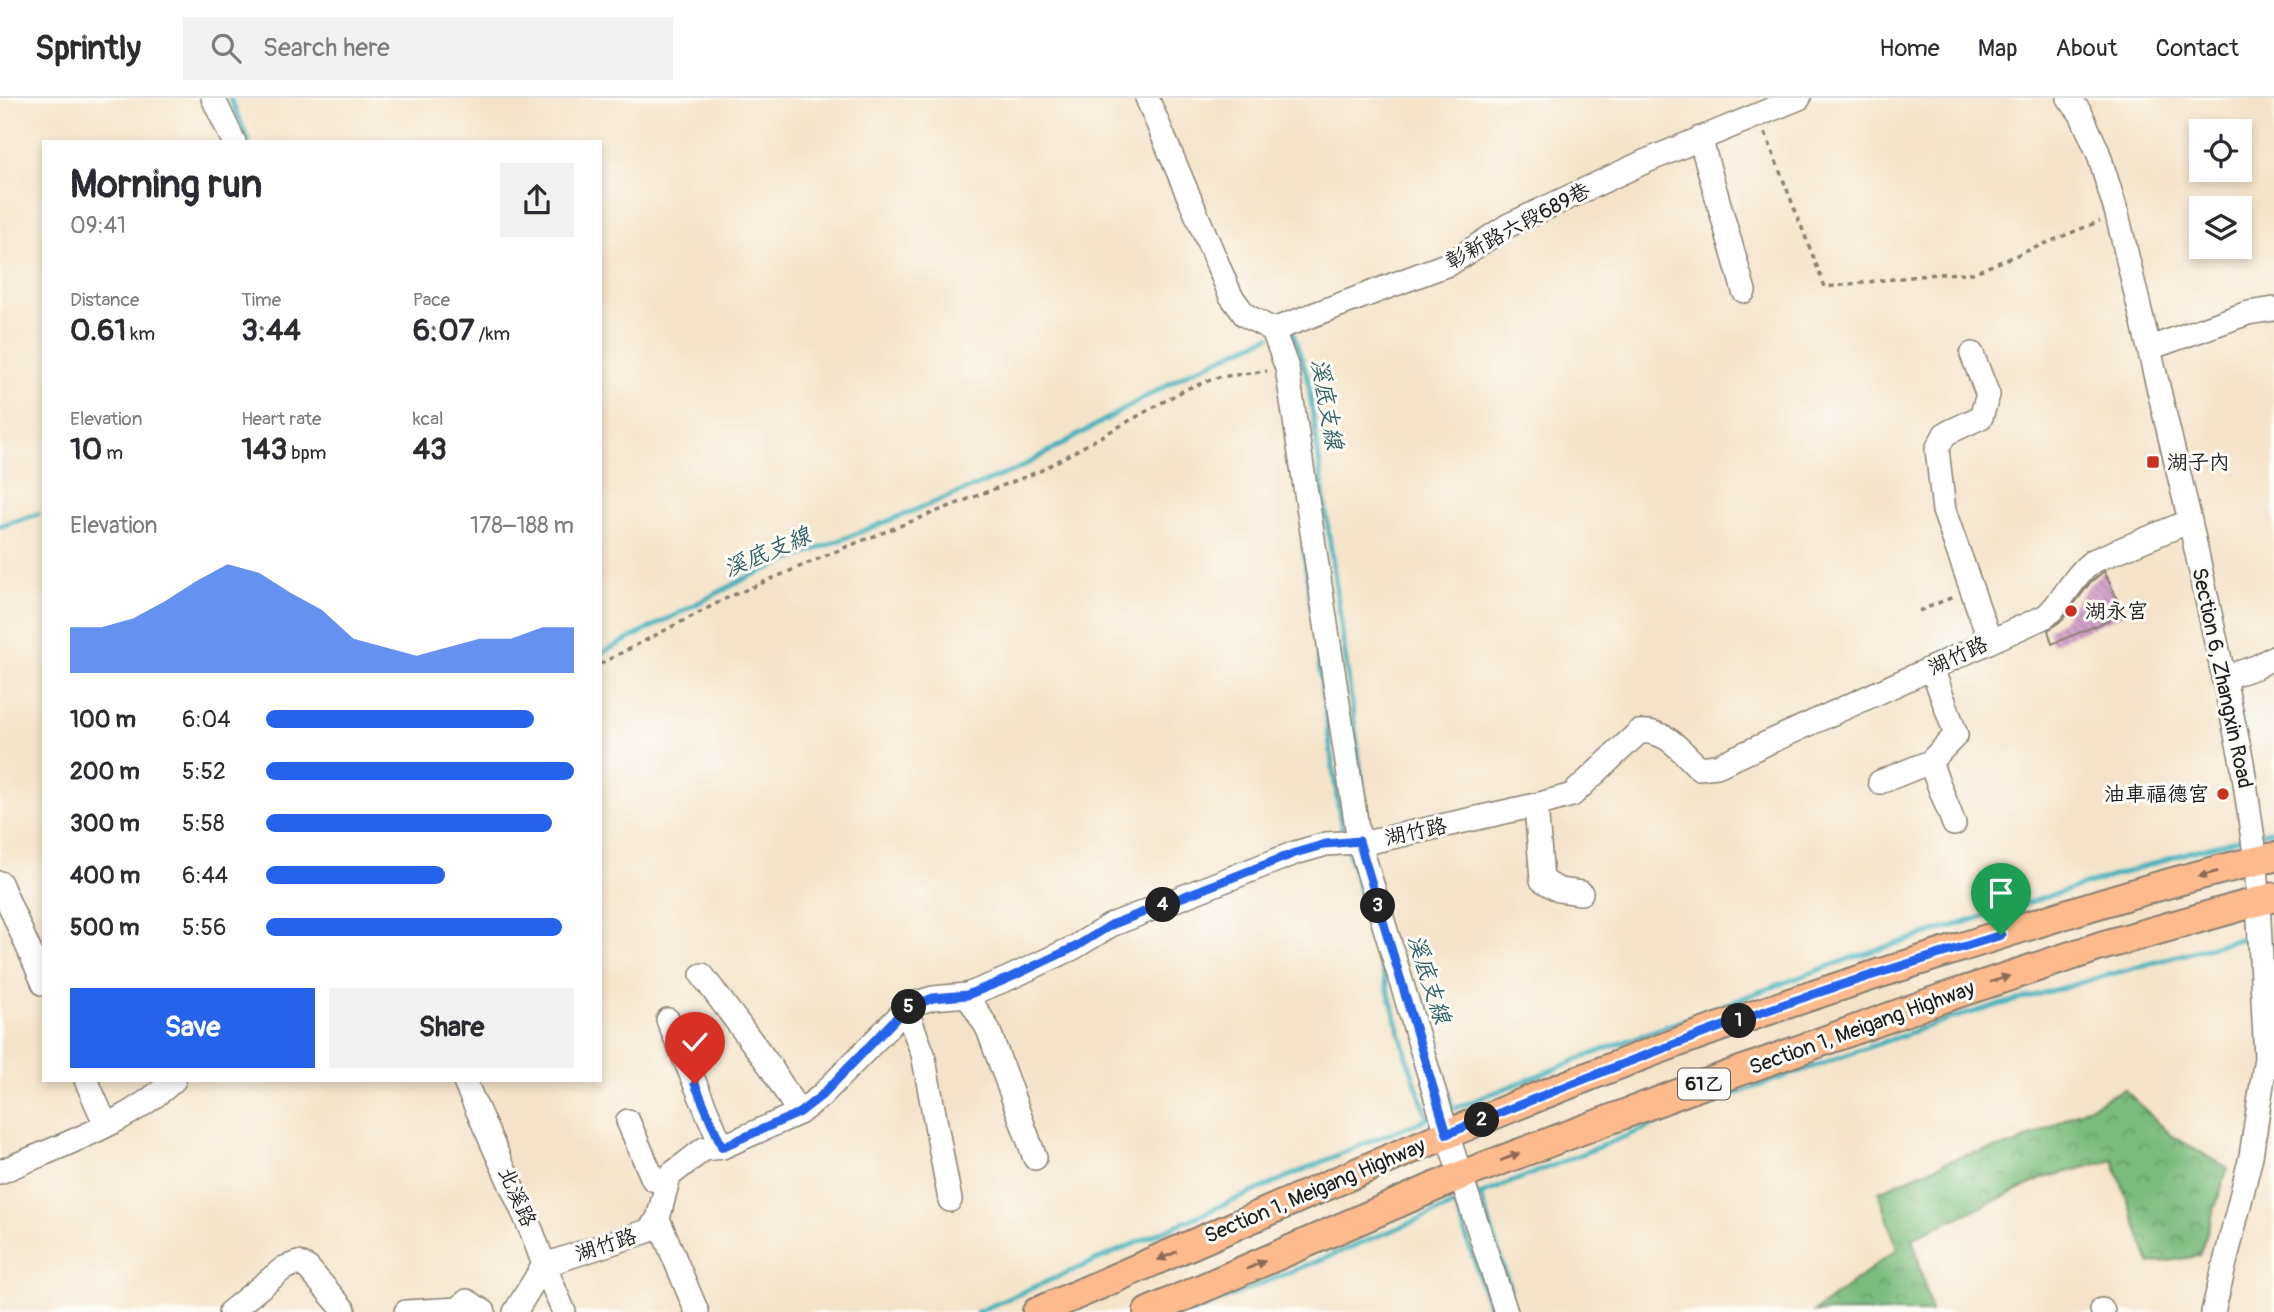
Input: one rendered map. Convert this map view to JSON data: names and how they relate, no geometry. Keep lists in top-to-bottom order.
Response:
{
  "streets": {
    "main road": ["Section 1, Meigang Highway", "61乙"],
    "street": [
      "彰新路六段689巷",
      "湖竹路",
      "Section 6, Zhangxin Road",
      "北溪路"
    ]
  },
  "crossings": [
    ["湖竹路", "Section 6, Zhangxin Road"],
    ["湖竹路", "北溪路"],
    ["Section 6, Zhangxin Road", "Section 1, Meigang Highway"]
  ],
  "water": ["溪底支線"],
  "places": {
    "transit": ["湖子內"],
    "other": ["湖永宮", "油車福德宮"]
  },
  "page": {
    "header": "Sprintly",
    "search": "Search here",
    "nav": [
      "Home",
      "Map",
      "About",
      "Contact"
    ],
    "heading": ["Morning run", "09:41"],
    "stats": [
      ["Distance", "0.61 km"],
      ["Time", "3:44"],
      ["Pace", "6:07 /km"],
      ["Elevation", "10 m"],
      ["Heart rate", "143 bpm"],
      ["kcal", "43"]
    ],
    "chart": ["Elevation", "178–188 m"],
    "list": [
      {
        "name": "100 m",
        "note": "6:04"
      },
      {
        "name": "200 m",
        "note": "5:52"
      },
      {
        "name": "300 m",
        "note": "5:58"
      },
      {
        "name": "400 m",
        "note": "6:44"
      },
      {
        "name": "500 m",
        "note": "5:56"
      }
    ],
    "pins": [
      "4",
      "3",
      "5",
      "1",
      "2"
    ],
    "buttons": ["Save", "Share"]
  }
}
